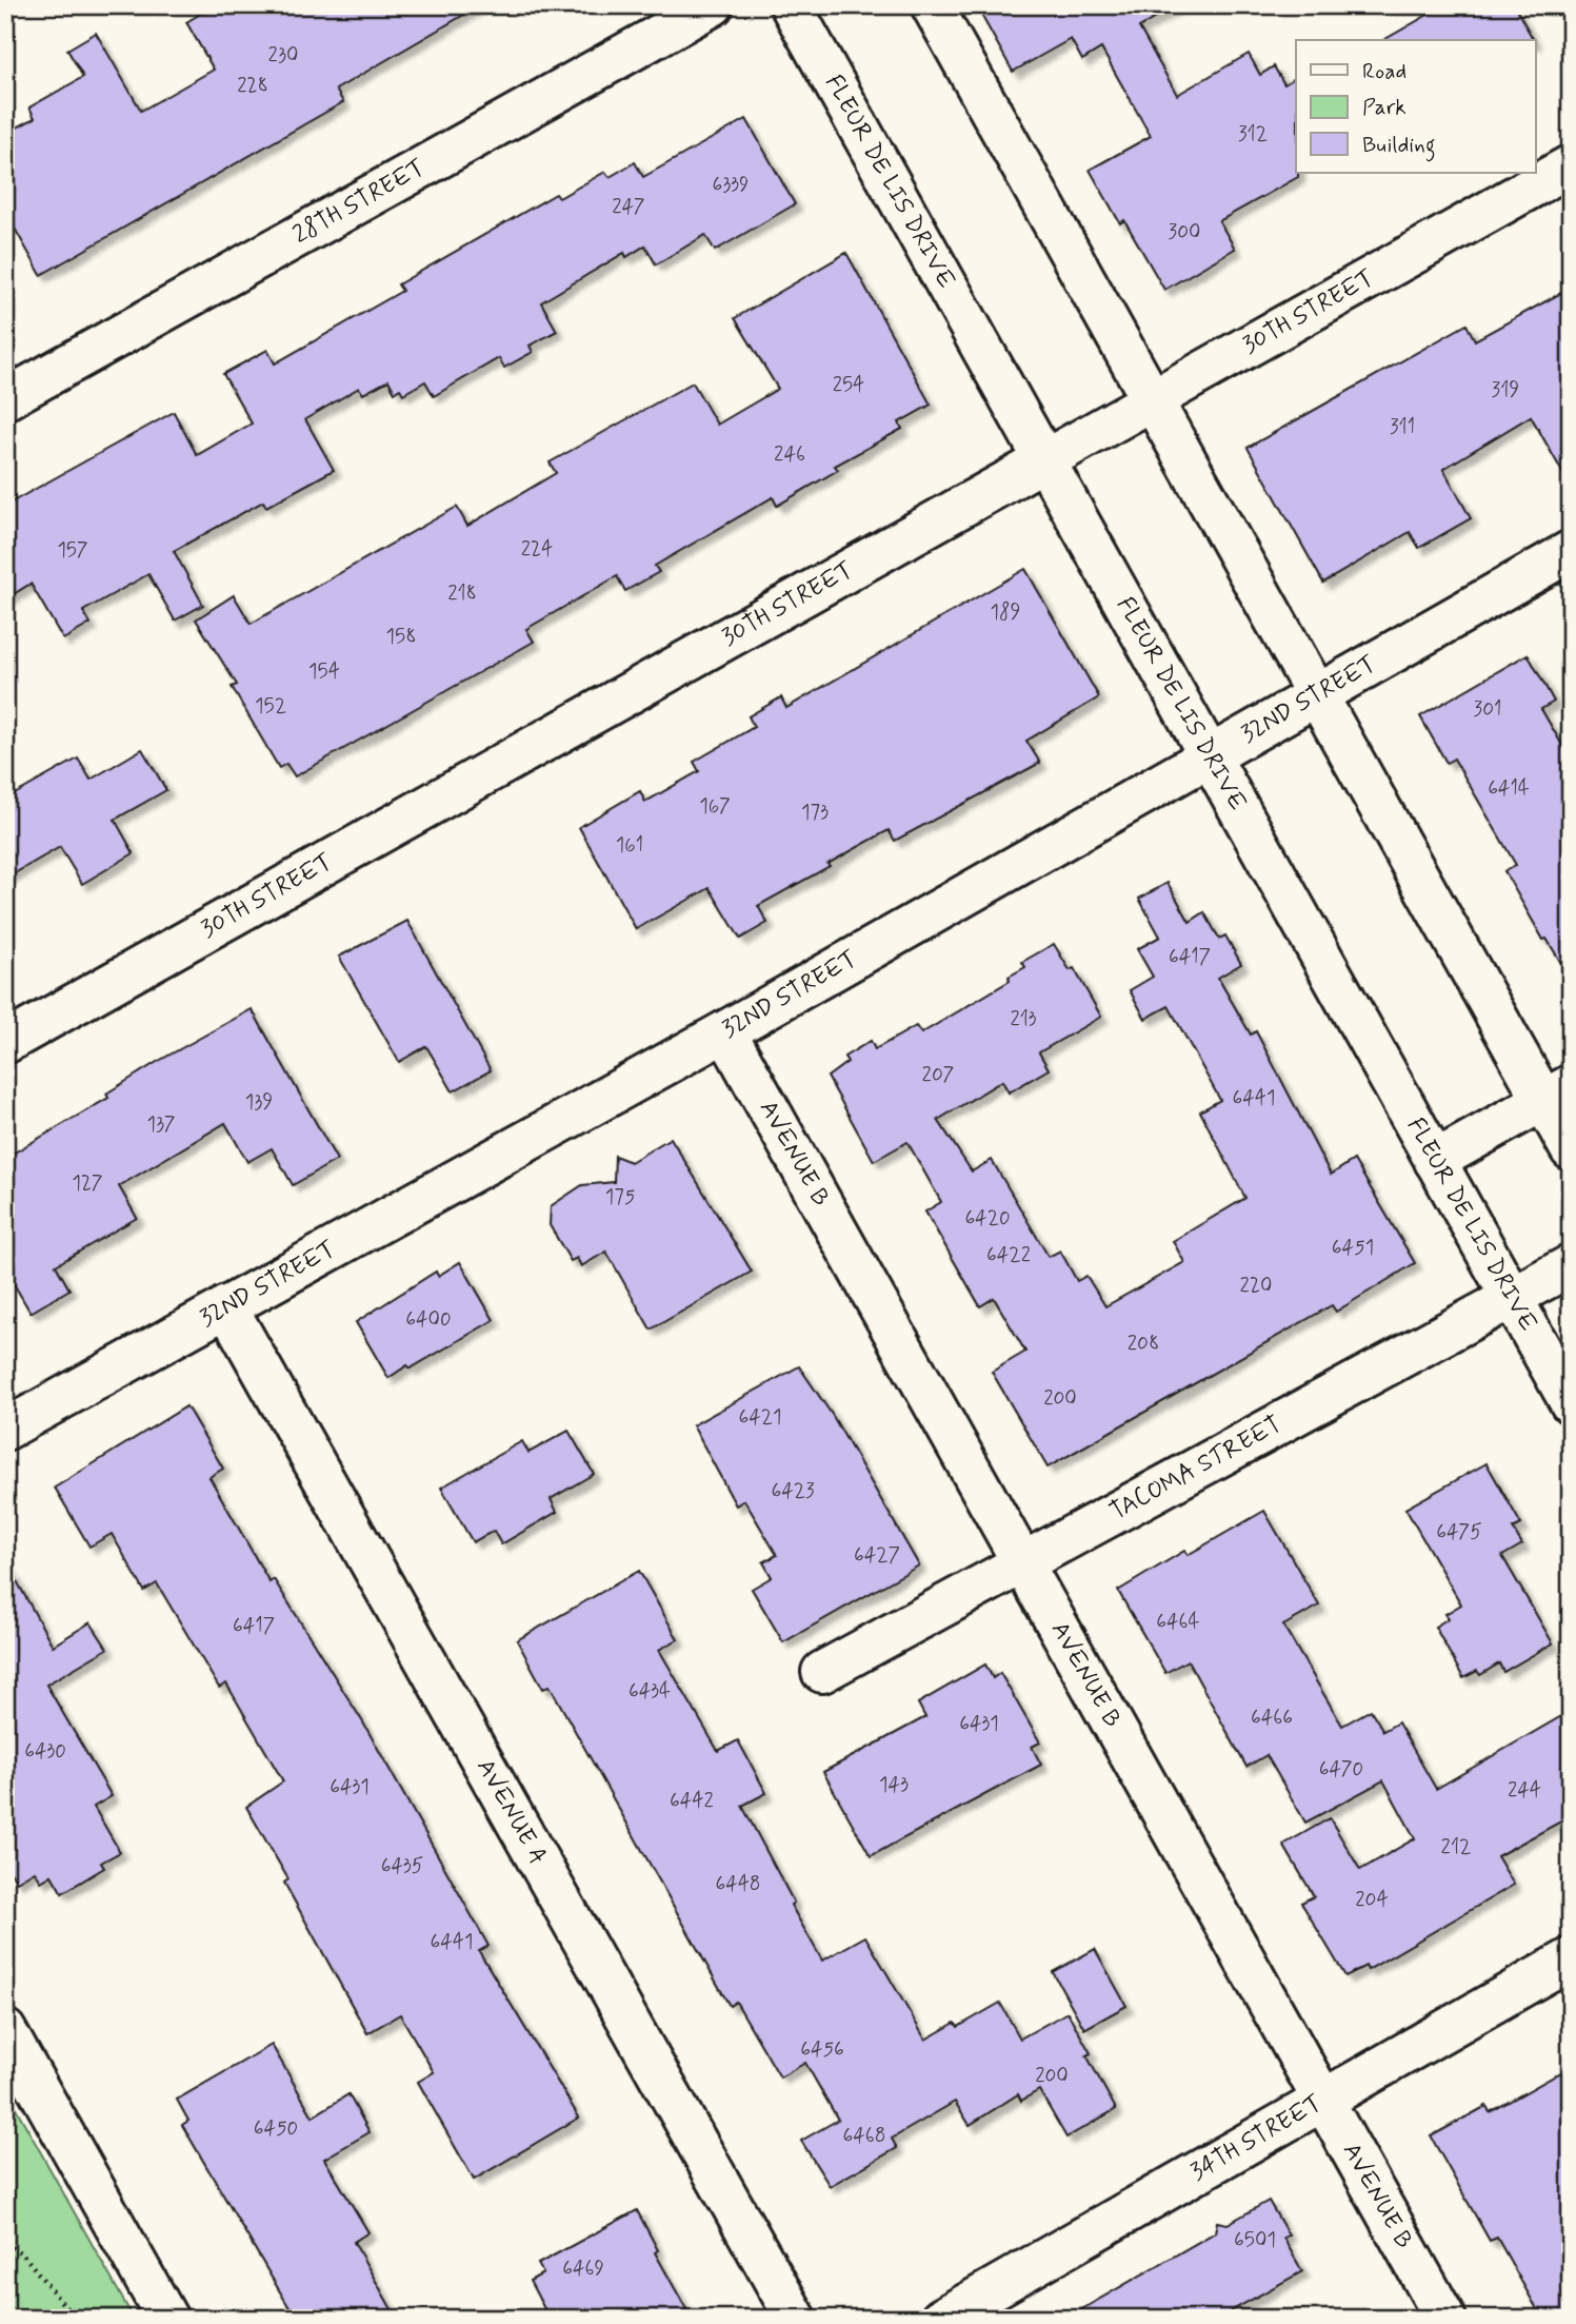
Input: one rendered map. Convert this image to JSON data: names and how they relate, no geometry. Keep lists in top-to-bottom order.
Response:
{
  "streets": {
    "street": [
      "FLEUR DE LIS DRIVE",
      "28TH STREET",
      "30TH STREET",
      "32ND STREET",
      "AVENUE B",
      "TACOMA STREET",
      "AVENUE A",
      "34TH STREET"
    ]
  },
  "crossings": [
    ["FLEUR DE LIS DRIVE", "30TH STREET"],
    ["FLEUR DE LIS DRIVE", "32ND STREET"],
    ["FLEUR DE LIS DRIVE", "TACOMA STREET"],
    ["32ND STREET", "AVENUE B"],
    ["32ND STREET", "AVENUE A"],
    ["AVENUE B", "TACOMA STREET"],
    ["AVENUE B", "34TH STREET"]
  ],
  "house_numbers": [
    "230",
    "228",
    "312",
    "6339",
    "247",
    "300",
    "254",
    "319",
    "311",
    "246",
    "224",
    "157",
    "218",
    "189",
    "158",
    "154",
    "152",
    "301",
    "6414",
    "167",
    "173",
    "161",
    "6417",
    "213",
    "207",
    "6441",
    "139",
    "137",
    "127",
    "175",
    "6420",
    "6451",
    "6422",
    "220",
    "6400",
    "208",
    "200",
    "6421",
    "6423",
    "6475",
    "6427",
    "6464",
    "6417",
    "6434",
    "6466",
    "6431",
    "6430",
    "6470",
    "143",
    "6431",
    "244",
    "6442",
    "212",
    "6435",
    "6448",
    "204",
    "6441",
    "6456",
    "200",
    "6450",
    "6468",
    "6501",
    "6469"
  ],
  "legend": ["Road", "Park", "Building"]
}
